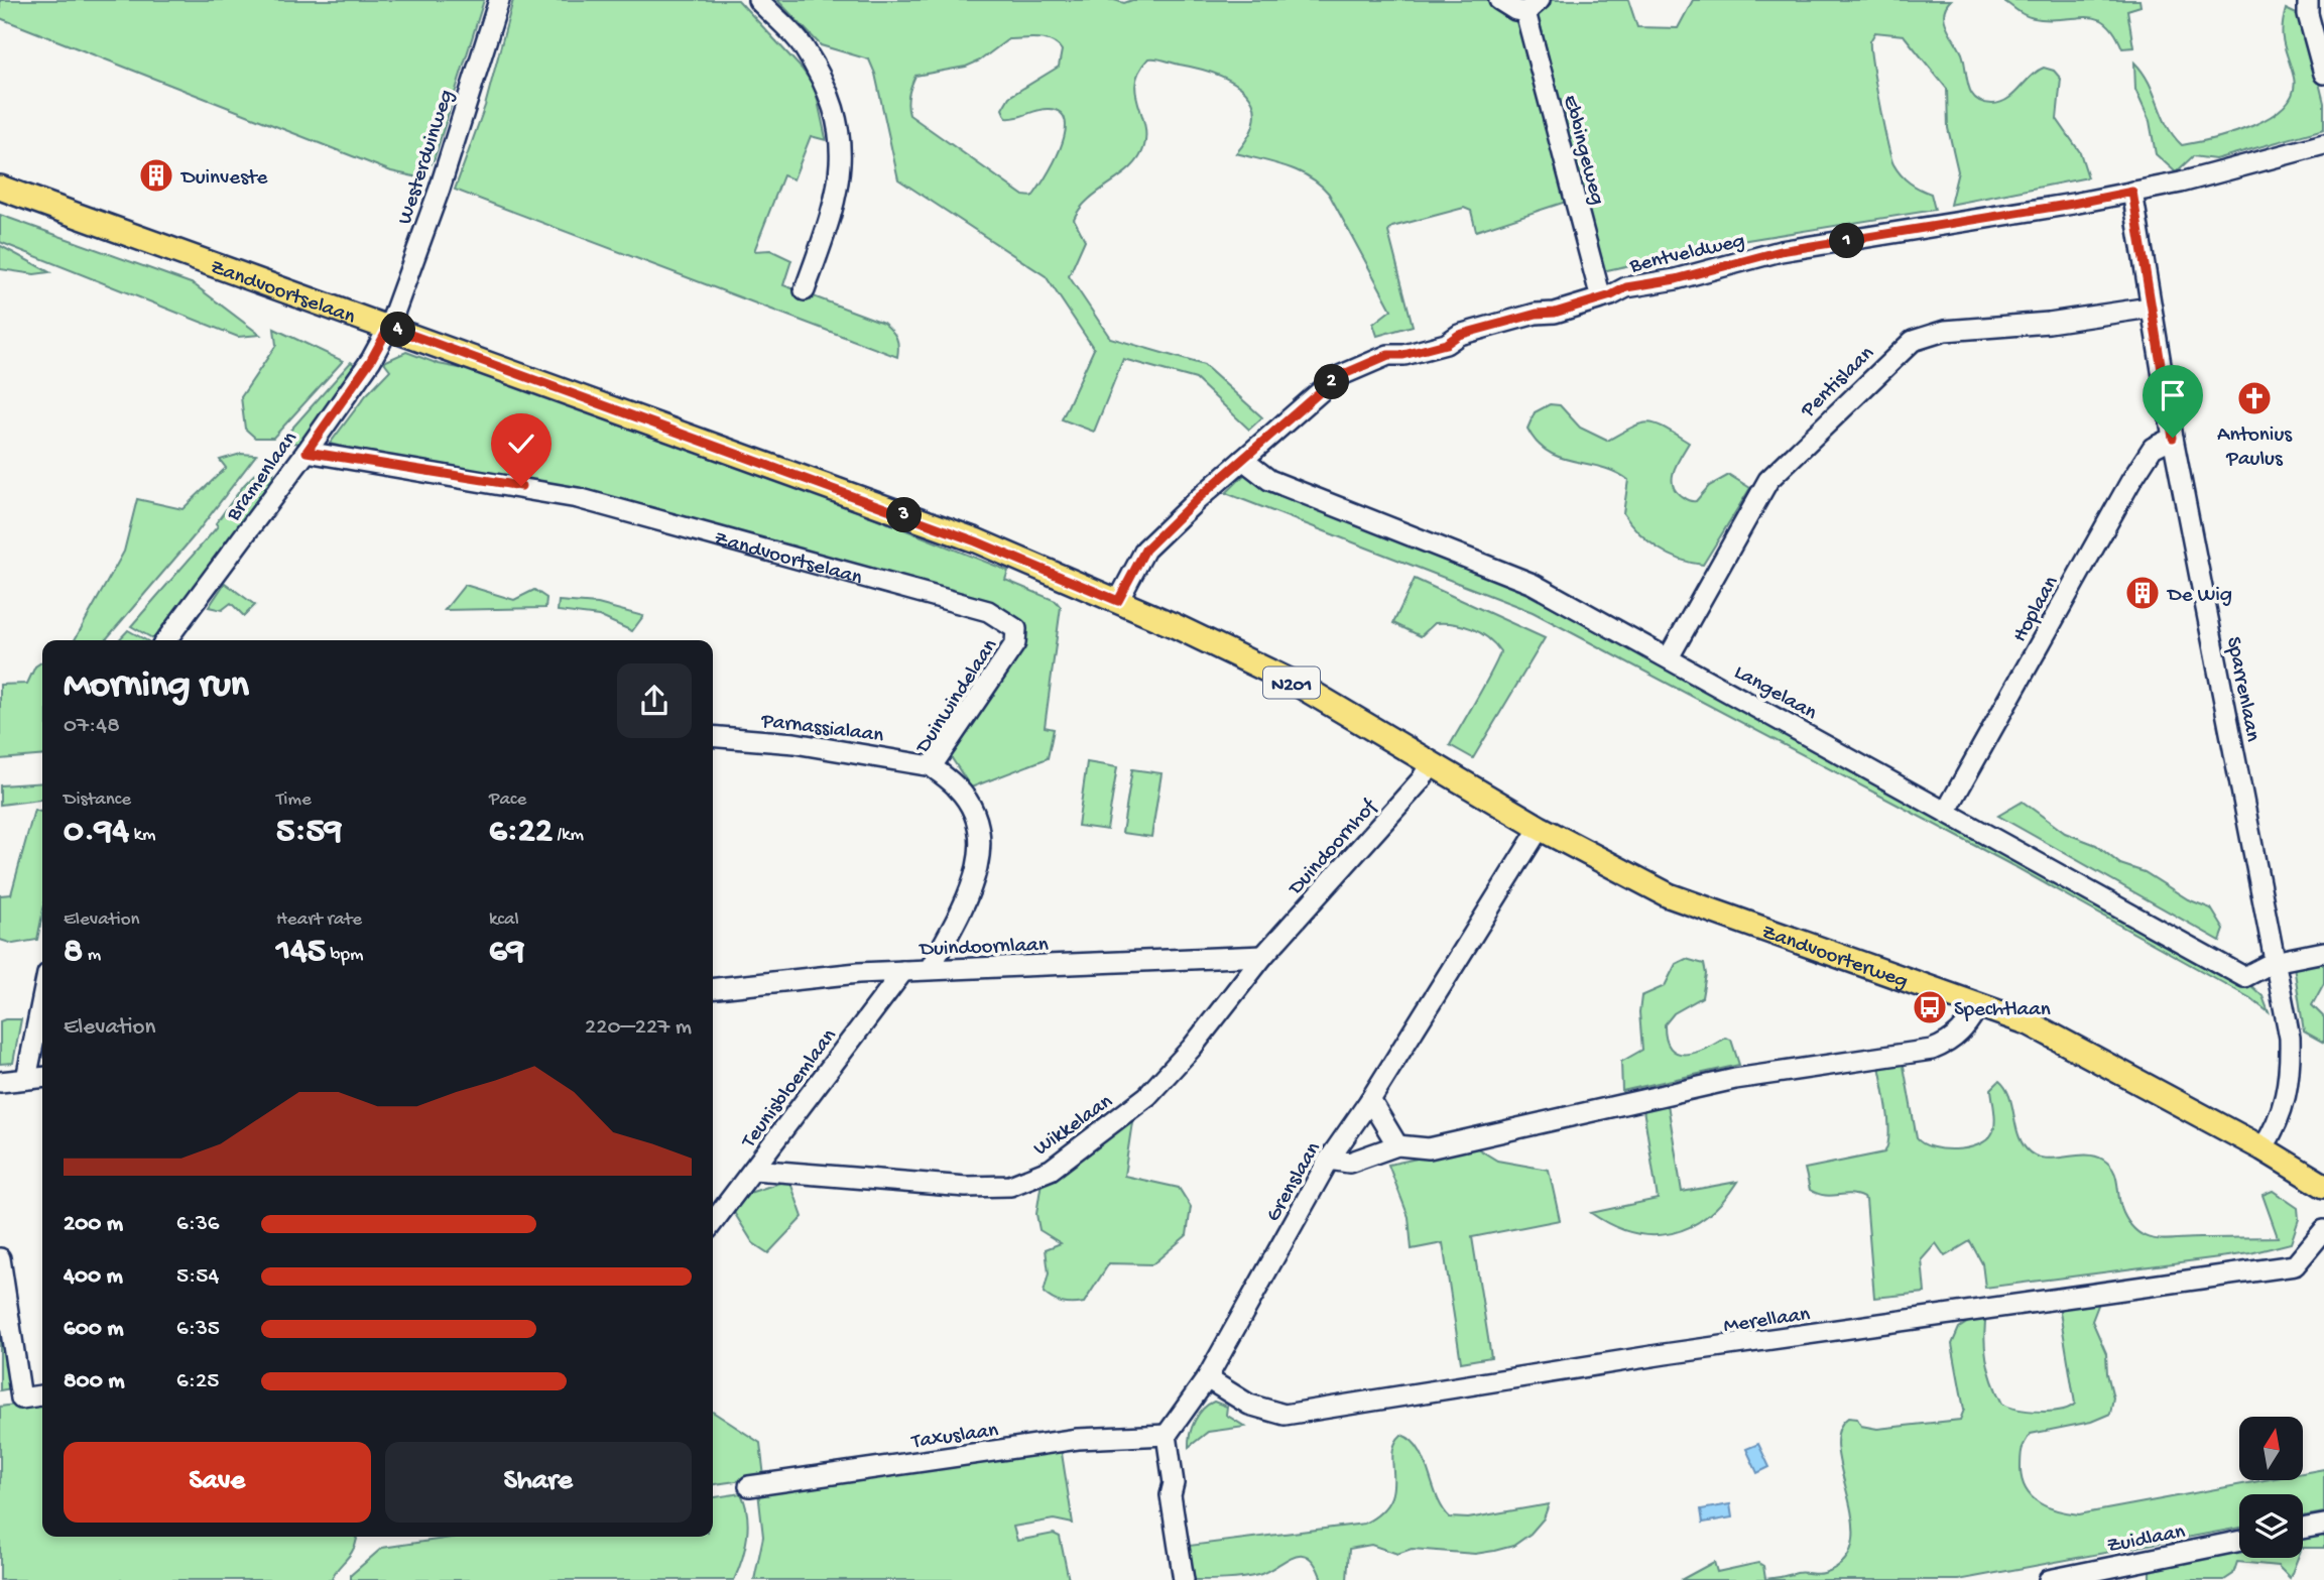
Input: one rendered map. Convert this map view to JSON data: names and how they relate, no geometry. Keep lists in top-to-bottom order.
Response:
{
  "streets": {
    "main road": ["Zandvoortselaan", "N201", "Zandvoorterweg"],
    "street": [
      "Ebbingeweg",
      "Westerduinweg",
      "Bentveldweg",
      "Pentislaan",
      "Bramenlaan",
      "Hoplaan",
      "Sparrenlaan",
      "Langelaan",
      "Duinwindelaan",
      "Parnassialaan",
      "Duindoornhof",
      "Duindoornlaan",
      "Teunisbloemlaan",
      "Wikkelaan",
      "Grenslaan",
      "Merellaan",
      "Taxuslaan",
      "Zuidlaan"
    ]
  },
  "crossings": [
    ["Ebbingeweg", "Bentveldweg"],
    ["Westerduinweg", "Zandvoortselaan"],
    ["Westerduinweg", "Bramenlaan"],
    ["Bentveldweg", "Zandvoortselaan"],
    ["Bentveldweg", "Sparrenlaan"],
    ["Bentveldweg", "Langelaan"],
    ["Zandvoortselaan", "Bramenlaan"],
    ["Zandvoortselaan", "Duinwindelaan"],
    ["Zandvoortselaan", "Duindoornhof"],
    ["Zandvoortselaan", "Zandvoorterweg"],
    ["Pentislaan", "Sparrenlaan"],
    ["Pentislaan", "Langelaan"],
    ["Hoplaan", "Sparrenlaan"],
    ["Hoplaan", "Langelaan"],
    ["Sparrenlaan", "Langelaan"],
    ["Sparrenlaan", "Zandvoorterweg"],
    ["Duinwindelaan", "Parnassialaan"],
    ["Duinwindelaan", "Duindoornlaan"],
    ["Duindoornhof", "Duindoornlaan"],
    ["Duindoornhof", "Wikkelaan"],
    ["Duindoornlaan", "Teunisbloemlaan"],
    ["Duindoornlaan", "Wikkelaan"],
    ["Zandvoorterweg", "Grenslaan"],
    ["Teunisbloemlaan", "Wikkelaan"],
    ["Grenslaan", "Merellaan"],
    ["Grenslaan", "Taxuslaan"]
  ],
  "places": {
    "building": ["Duinveste", "De Wig"],
    "church": ["Antonius Paulus"],
    "bus stop": ["Spechtlaan"]
  },
  "north": "top",
  "page": {
    "pins": [
      "1",
      "4",
      "2",
      "3"
    ],
    "heading": ["Morning run", "07:48"],
    "stats": [
      ["Distance", "0.94 km"],
      ["Time", "5:59"],
      ["Pace", "6:22 /km"],
      ["Elevation", "8 m"],
      ["Heart rate", "145 bpm"],
      ["kcal", "69"]
    ],
    "chart": ["Elevation", "220–227 m"],
    "list": [
      {
        "name": "200 m",
        "note": "6:36"
      },
      {
        "name": "400 m",
        "note": "5:54"
      },
      {
        "name": "600 m",
        "note": "6:35"
      },
      {
        "name": "800 m",
        "note": "6:25"
      }
    ],
    "buttons": ["Save", "Share"]
  }
}
